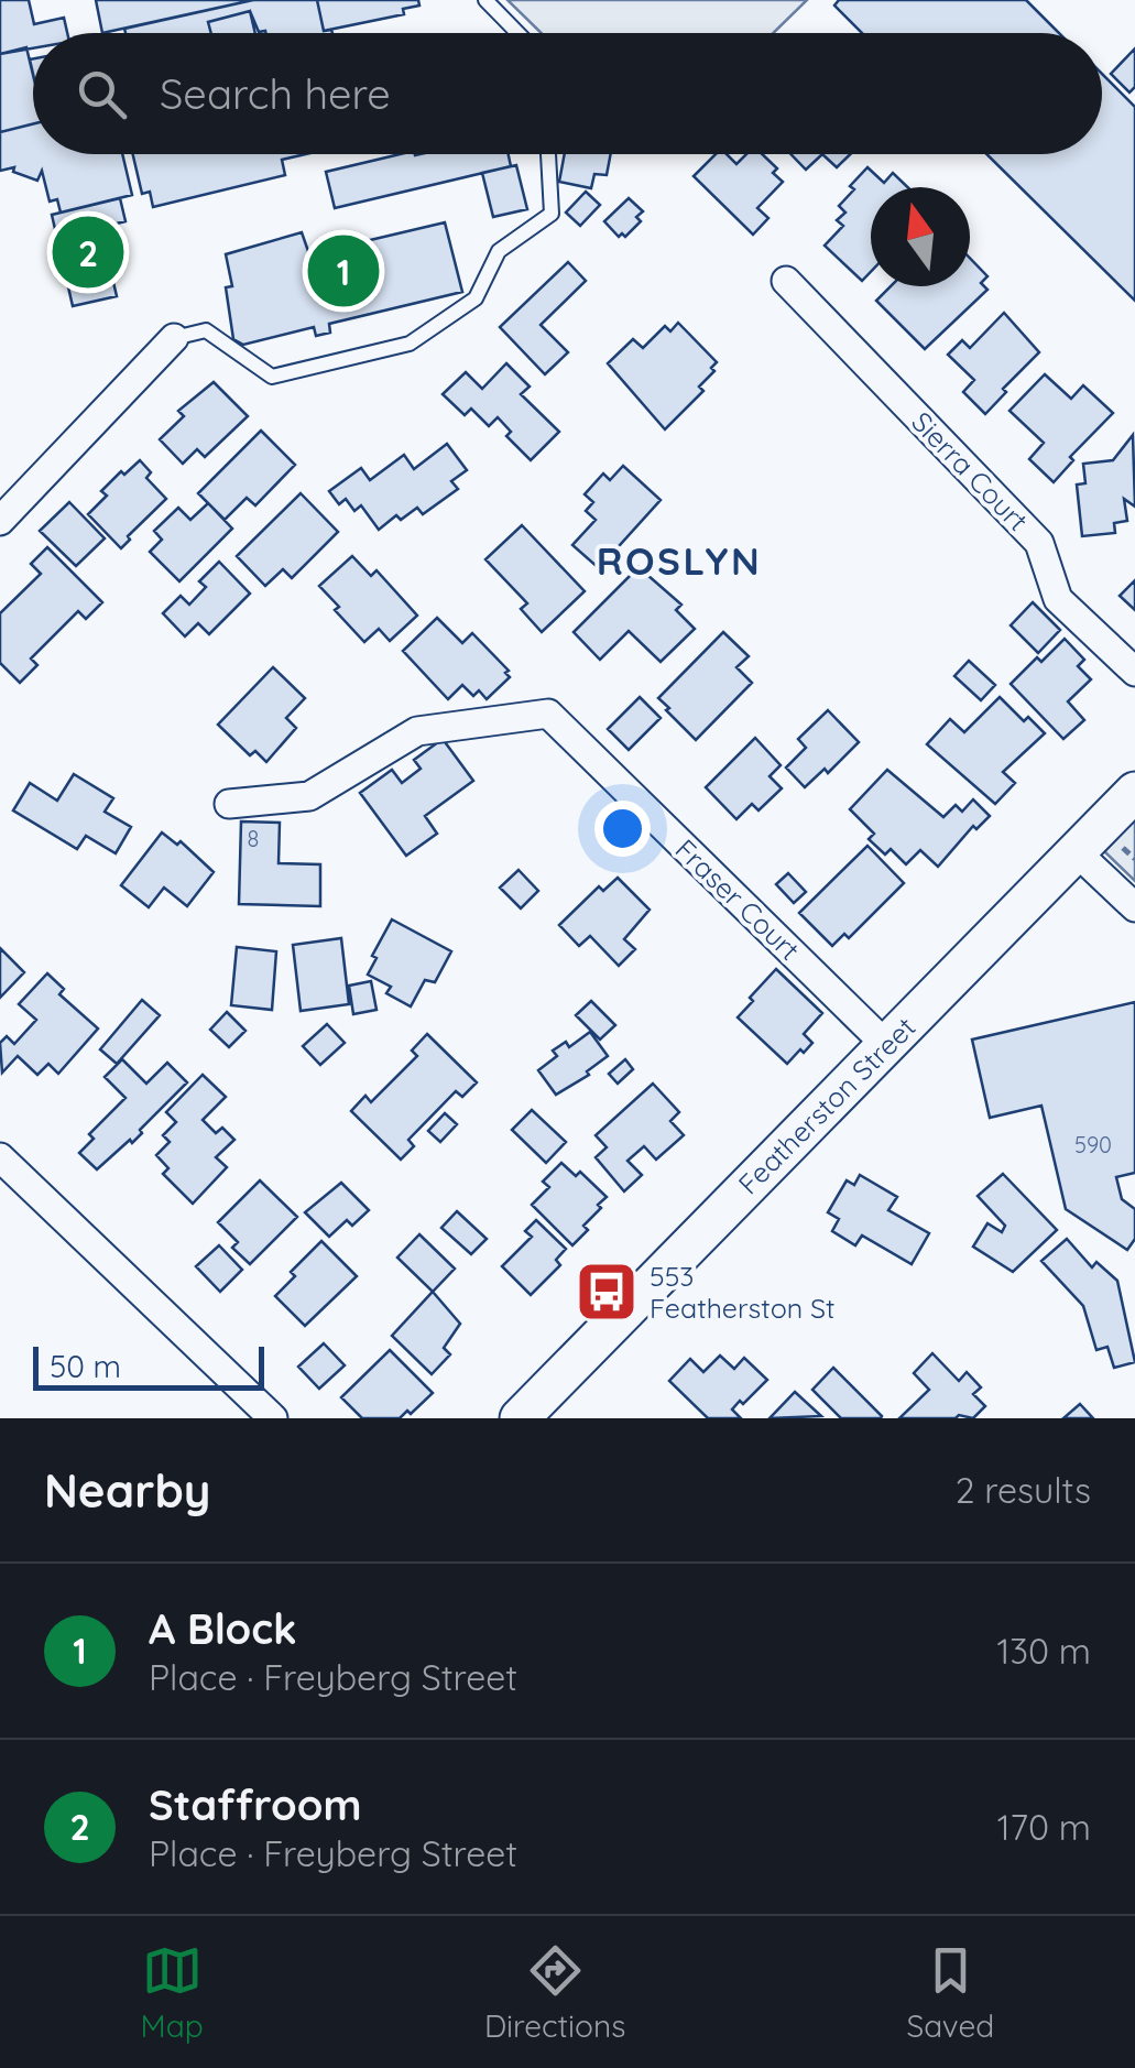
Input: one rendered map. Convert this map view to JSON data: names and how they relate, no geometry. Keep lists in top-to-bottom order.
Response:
{
  "streets": {
    "main road": ["Featherston Street"],
    "street": ["Sierra Court", "Fraser Court"]
  },
  "crossings": [
    ["Fraser Court", "Featherston Street"]
  ],
  "districts": ["ROSLYN"],
  "places": {
    "bus stop": ["553 Featherston St"]
  },
  "house_numbers": ["8", "590"],
  "scale_bar": "50 m",
  "north": "top",
  "page": {
    "search": "Search here",
    "pins": ["2", "1"],
    "scale": "50 m",
    "heading": ["Nearby", "2 results"],
    "list": [
      {
        "mark": "1",
        "name": "A Block",
        "note": "Place · Freyberg Street",
        "value": "130 m"
      },
      {
        "mark": "2",
        "name": "Staffroom",
        "note": "Place · Freyberg Street",
        "value": "170 m"
      }
    ],
    "nav": ["Map", "Directions", "Saved"]
  }
}
